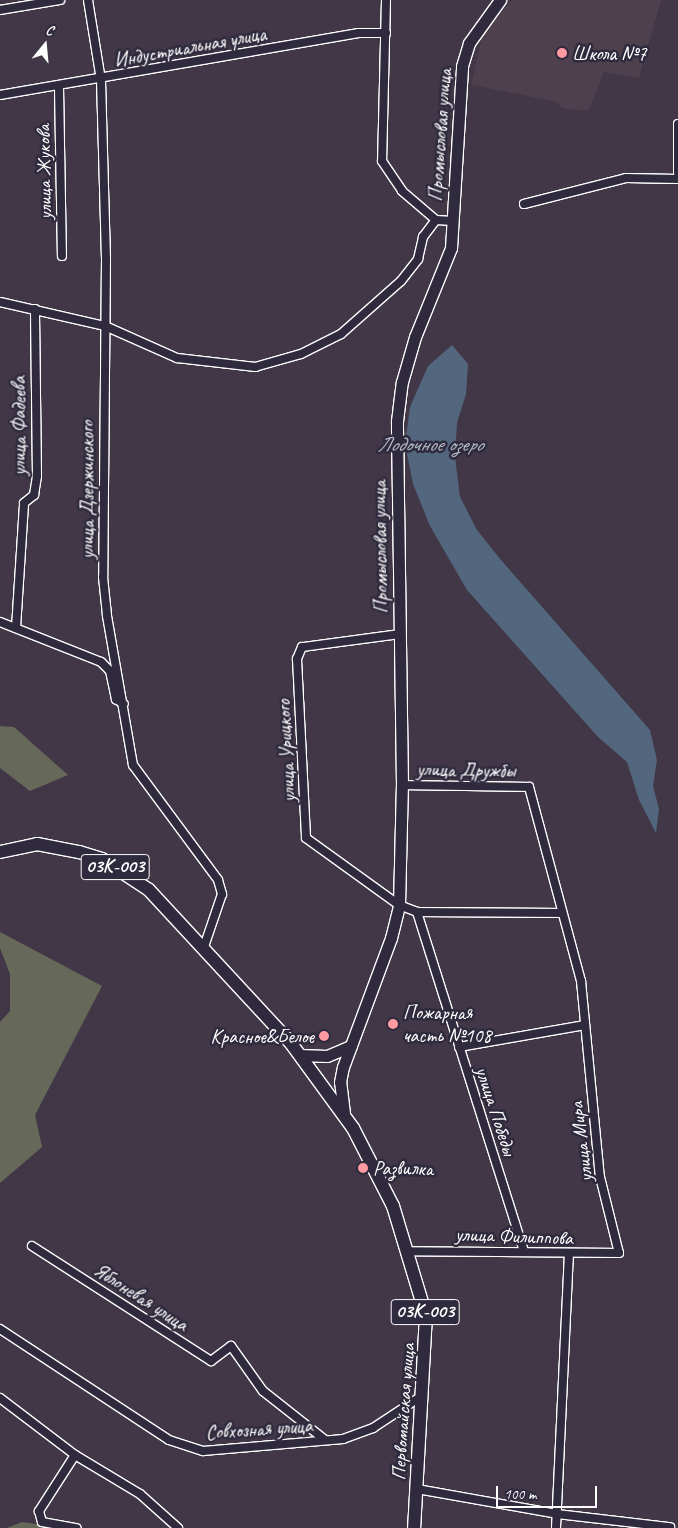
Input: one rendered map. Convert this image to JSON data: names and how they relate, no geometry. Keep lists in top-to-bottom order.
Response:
{
  "streets": {
    "main road": ["Промысловая улица", "03К-003", "Первомайская улица"],
    "street": [
      "Индустриальная улица",
      "улица Жукова",
      "улица Фадеева",
      "улица Дзержинского",
      "улица Урицкого",
      "улица Дружбы",
      "улица Победы",
      "улица Мира",
      "улица Филиппова",
      "Яблоневая улица",
      "Совхозная улица"
    ]
  },
  "crossings": [
    ["Индустриальная улица", "улица Жукова"],
    ["Индустриальная улица", "улица Дзержинского"],
    ["Промысловая улица", "улица Урицкого"],
    ["Промысловая улица", "улица Дружбы"],
    ["Промысловая улица", "Первомайская улица"],
    ["улица Дзержинского", "03К-003"],
    ["улица Дзержинского", "Первомайская улица"],
    ["улица Дружбы", "улица Мира"],
    ["03К-003", "Первомайская улица"],
    ["улица Победы", "улица Филиппова"],
    ["улица Мира", "улица Филиппова"],
    ["улица Филиппова", "Первомайская улица"],
    ["Яблоневая улица", "Совхозная улица"],
    ["Первомайская улица", "Совхозная улица"]
  ],
  "water": ["Лодочное озеро"],
  "places": [
    "Школа №7",
    "Пожарная часть №108",
    "Красное&Белое",
    "Развилка"
  ],
  "scale_bar": "100 m",
  "north": "top"
}
